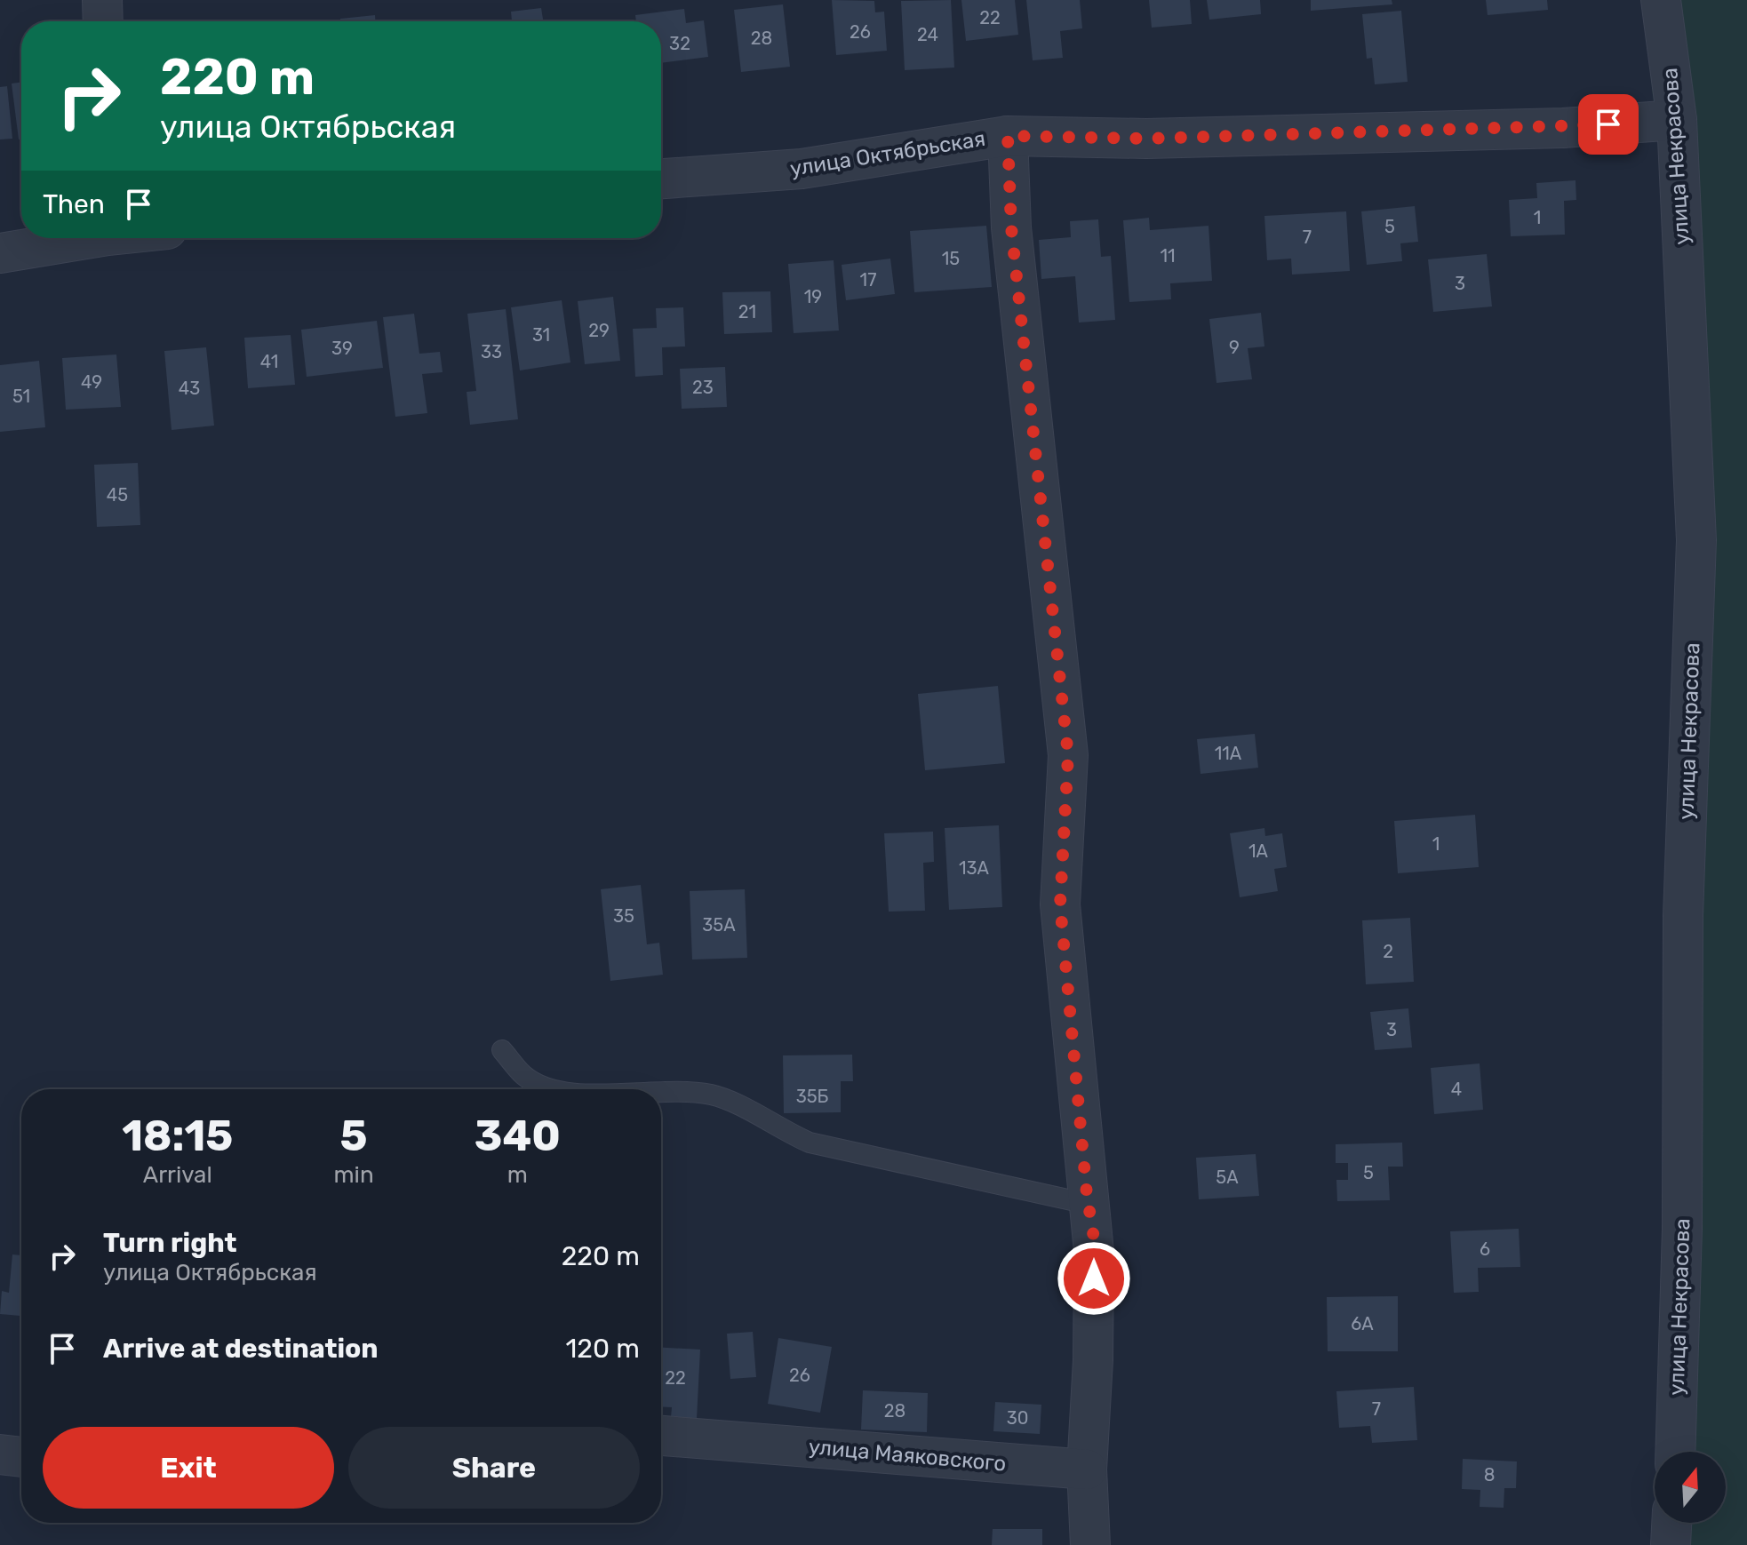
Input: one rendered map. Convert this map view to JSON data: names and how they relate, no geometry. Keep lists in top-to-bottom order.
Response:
{
  "streets": {
    "street": ["улица Октябрьская", "улица Некрасова", "улица Маяковского"]
  },
  "crossings": [
    ["улица Октябрьская", "улица Некрасова"]
  ],
  "house_numbers": [
    "22",
    "26",
    "24",
    "28",
    "32",
    "1",
    "5",
    "7",
    "11",
    "15",
    "17",
    "3",
    "19",
    "21",
    "29",
    "31",
    "9",
    "39",
    "33",
    "41",
    "49",
    "23",
    "43",
    "51",
    "45",
    "11А",
    "1",
    "1А",
    "13А",
    "35",
    "35А",
    "2",
    "3",
    "4",
    "35Б",
    "5",
    "5А",
    "6",
    "6А",
    "26",
    "22",
    "7",
    "28",
    "30",
    "8"
  ],
  "north": "top",
  "page": {
    "turn": ["220 m", "улица Октябрьская"],
    "then": "Then",
    "eta": [
      "18:15",
      "Arrival",
      "5",
      "min",
      "340",
      "m"
    ],
    "list": [
      {
        "name": "Turn right",
        "note": "улица Октябрьская",
        "value": "220 m"
      },
      {
        "name": "Arrive at destination",
        "value": "120 m"
      }
    ],
    "buttons": ["Exit", "Share"]
  }
}
